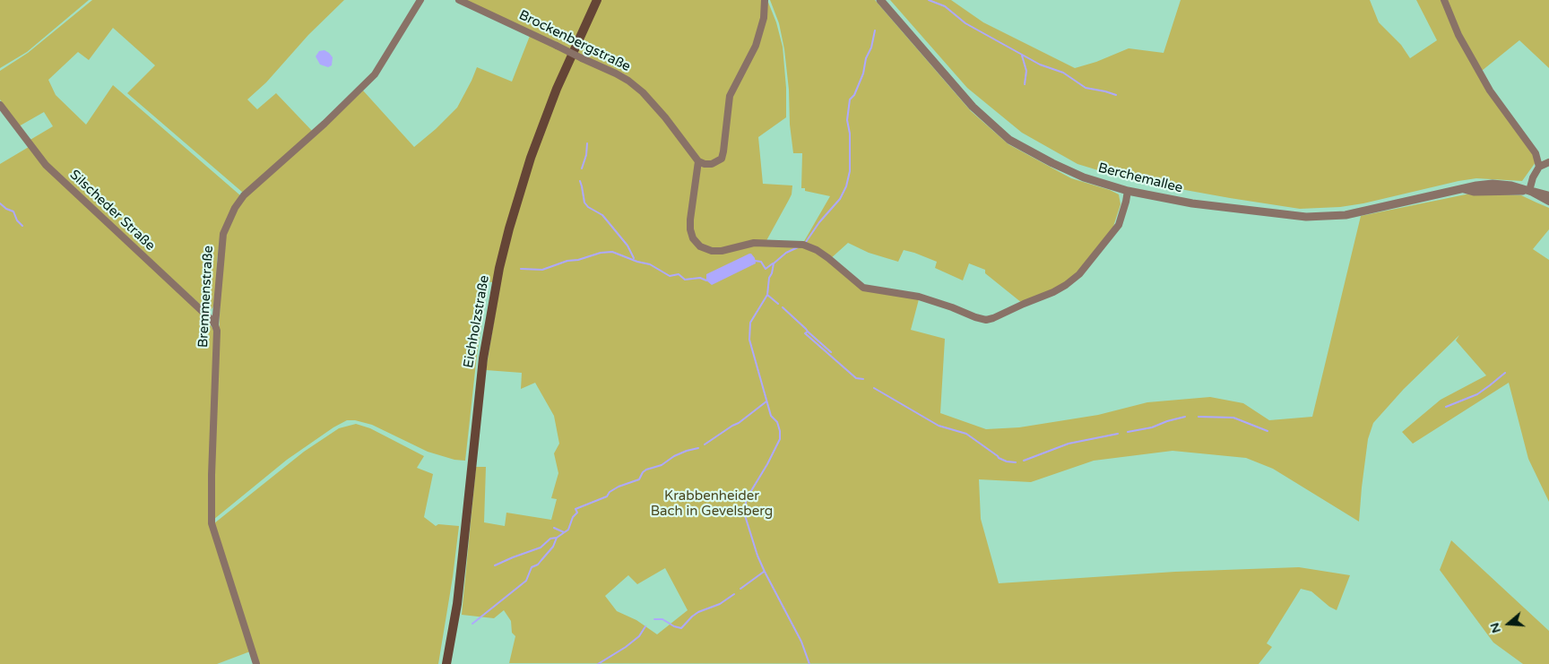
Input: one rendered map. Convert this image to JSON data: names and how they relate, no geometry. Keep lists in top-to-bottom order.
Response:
{
  "streets": {
    "main road": ["Eichholzstraße"],
    "street": [
      "Brockenbergstraße",
      "Berchemallee",
      "Silscheder Straße",
      "Bremmenstraße"
    ]
  },
  "crossings": [
    ["Silscheder Straße", "Bremmenstraße"]
  ],
  "parks": ["Krabbenheider Bach in Gevelsberg"],
  "north": "left"
}
